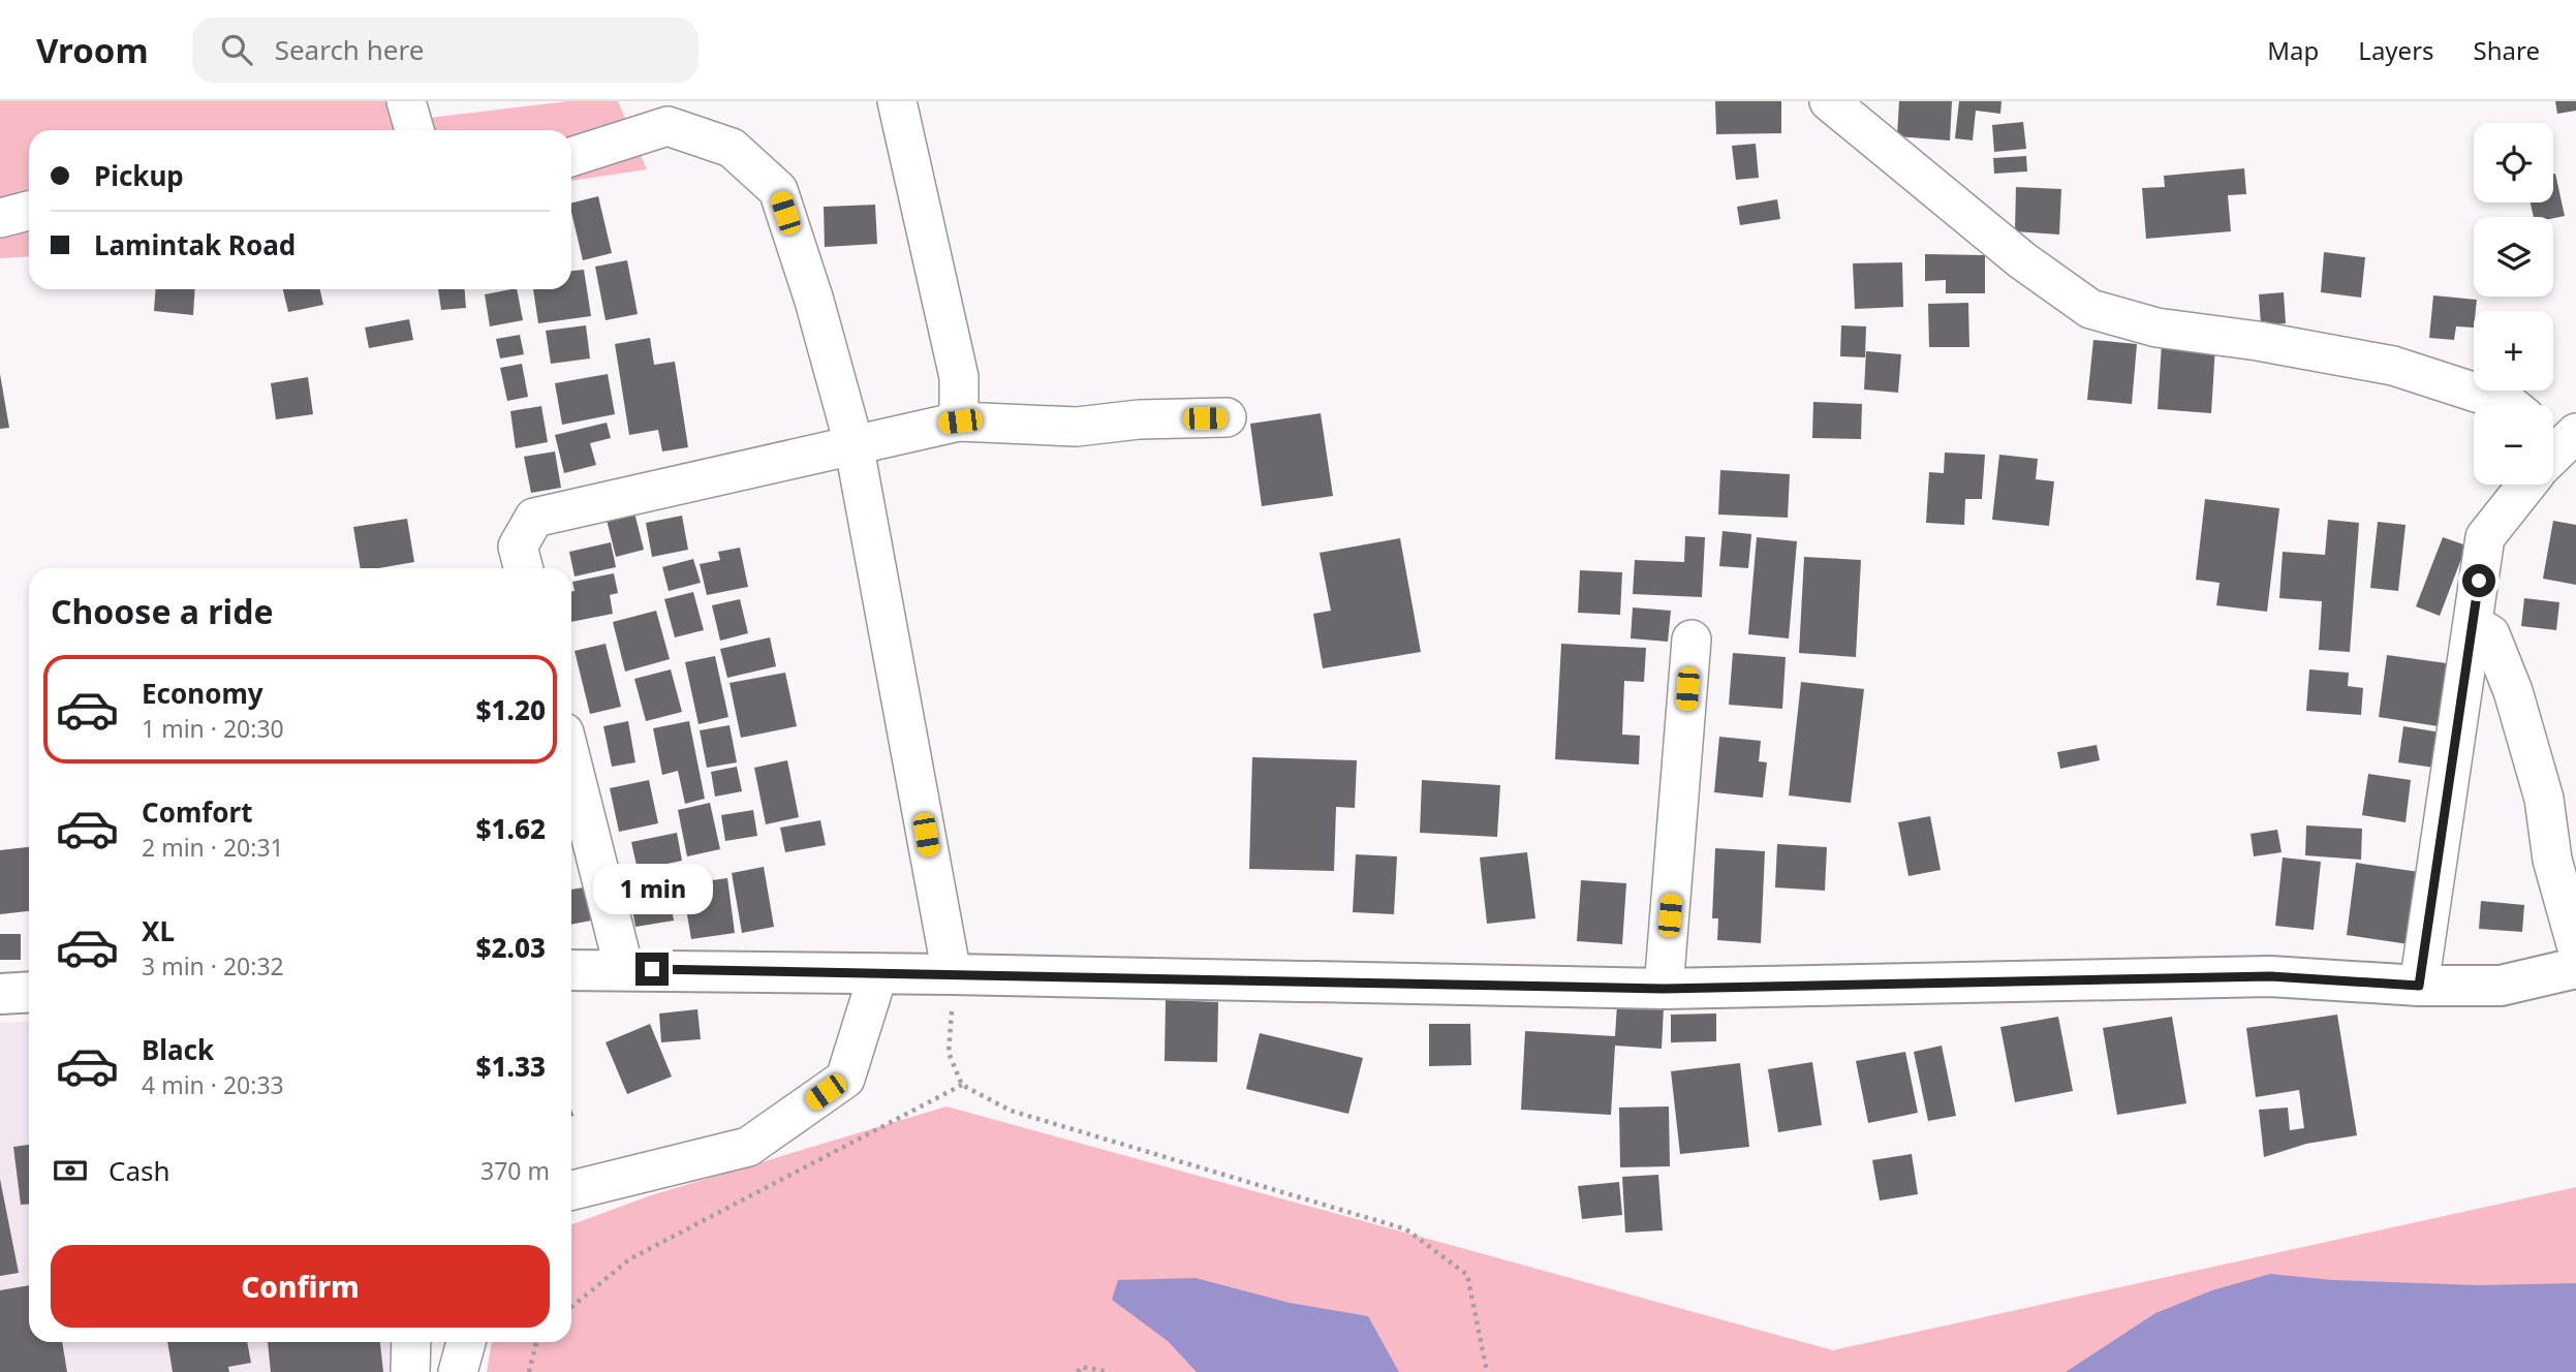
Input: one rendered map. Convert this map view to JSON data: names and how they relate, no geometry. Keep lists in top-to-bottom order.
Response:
{
  "page": {
    "header": "Vroom",
    "search": "Search here",
    "nav": ["Map", "Layers", "Share"],
    "map_buttons": ["+", "−"],
    "banner": ["Pickup", "Lamintak Road"],
    "heading": "Choose a ride",
    "list": [
      {
        "name": "Economy",
        "note": "1 min · 20:30",
        "value": "$1.20"
      },
      {
        "name": "Comfort",
        "note": "2 min · 20:31",
        "value": "$1.62"
      },
      {
        "name": "XL",
        "note": "3 min · 20:32",
        "value": "$2.03"
      },
      {
        "name": "Black",
        "note": "4 min · 20:33",
        "value": "$1.33"
      }
    ],
    "bubble": "1 min",
    "pay": ["Cash", "370 m"],
    "buttons": "Confirm"
  }
}
